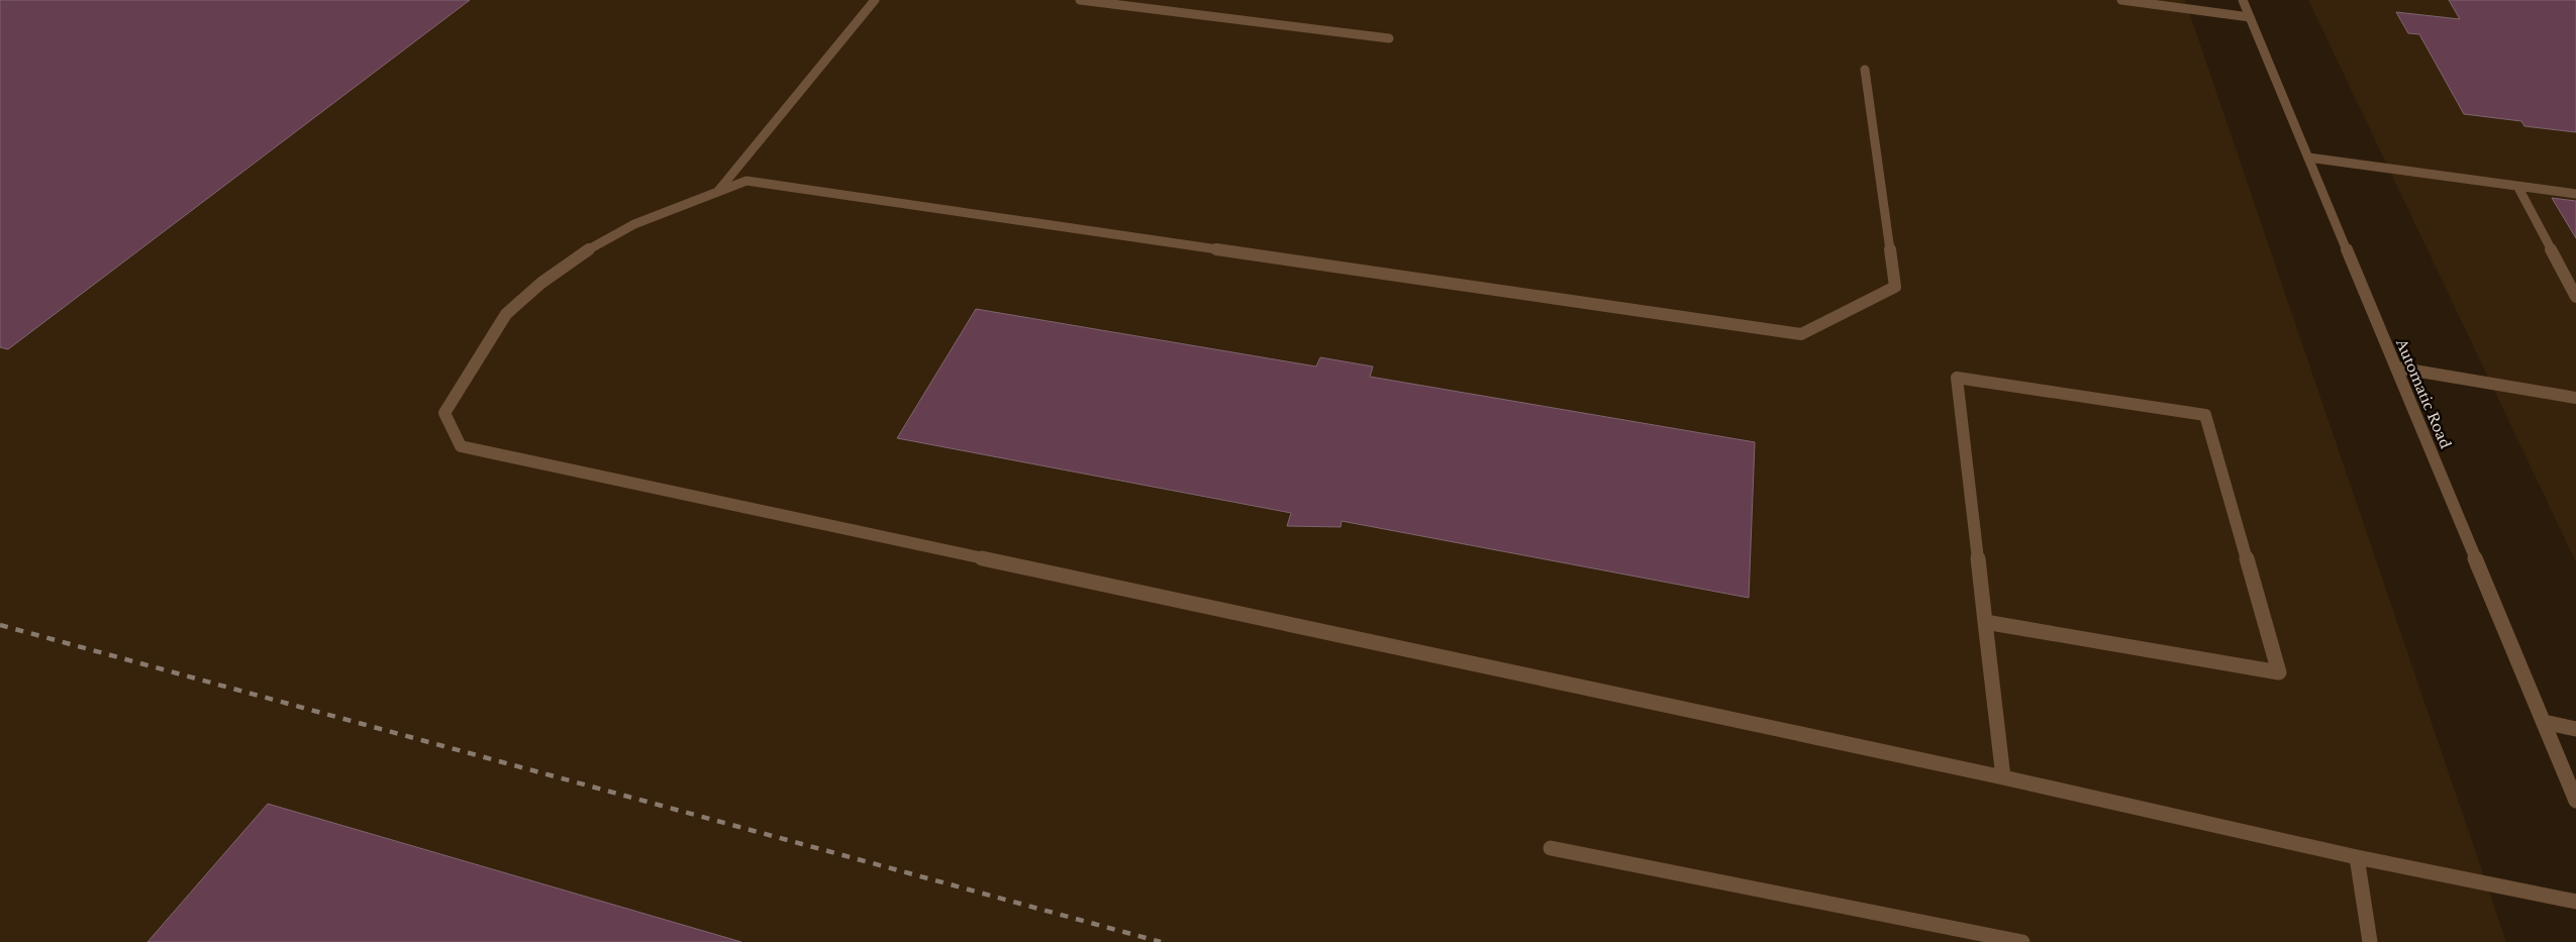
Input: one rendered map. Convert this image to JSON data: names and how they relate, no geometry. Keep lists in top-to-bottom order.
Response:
{
  "streets": {
    "street": ["Automatic Road"]
  }
}
